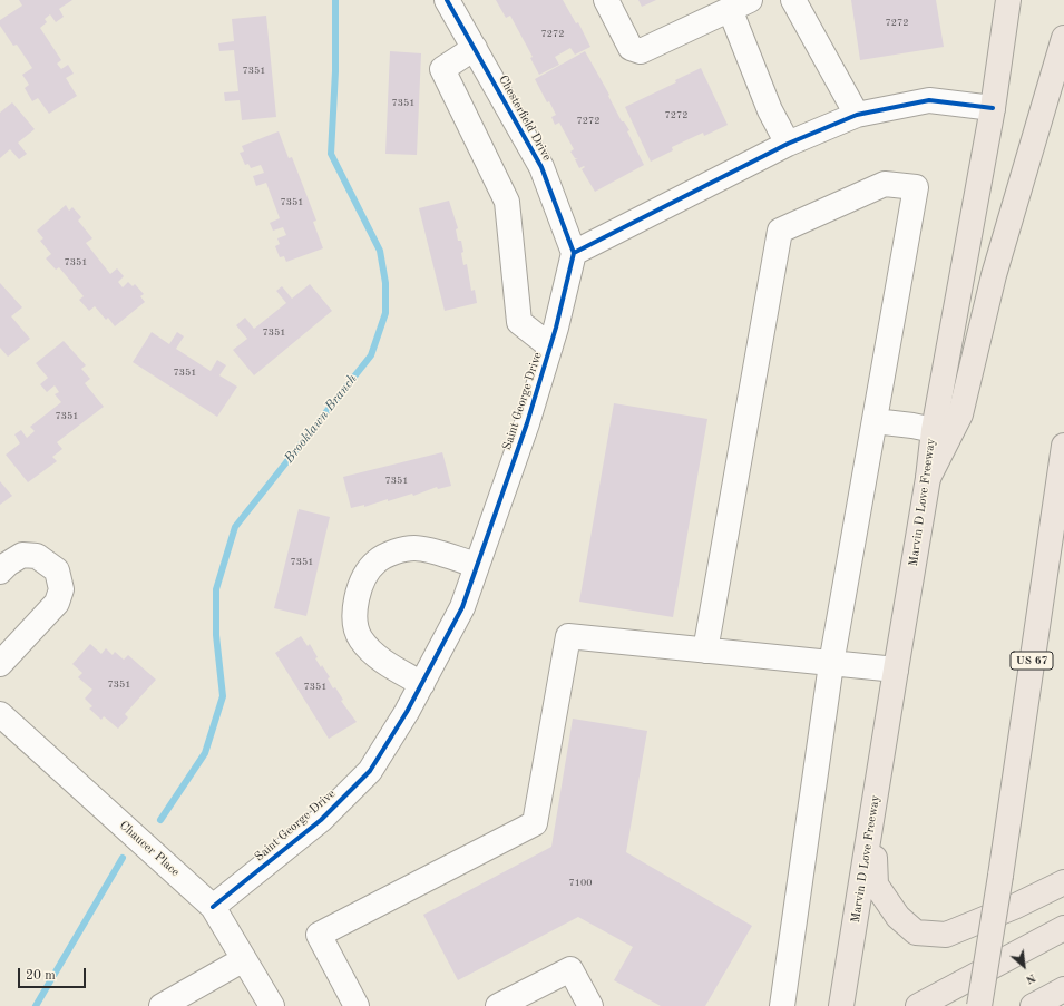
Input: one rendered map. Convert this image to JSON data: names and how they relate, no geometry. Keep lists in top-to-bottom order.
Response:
{
  "streets": {
    "main road": ["Marvin D Love Freeway", "US 67"],
    "street": ["Chesterfield Drive", "Saint George Drive", "Chaucer Place"]
  },
  "crossings": [
    ["Chesterfield Drive", "Saint George Drive"],
    ["Saint George Drive", "Chaucer Place"]
  ],
  "water": ["Brooklawn Branch"],
  "house_numbers": [
    "7272",
    "7272",
    "7351",
    "7351",
    "7272",
    "7272",
    "7351",
    "7351",
    "7351",
    "7351",
    "7351",
    "7351",
    "7351",
    "7351",
    "7351",
    "7100"
  ],
  "scale_bar": "20 m",
  "north": "bottom right"
}
